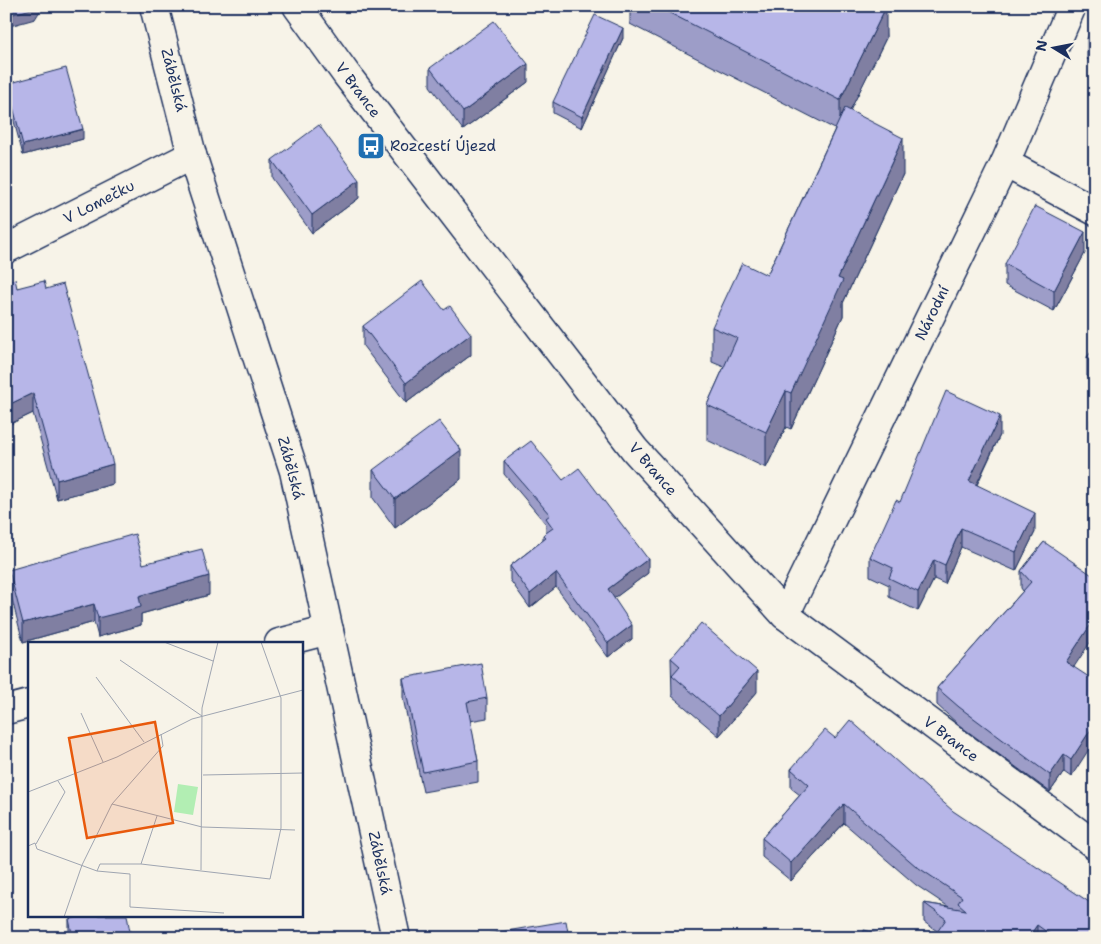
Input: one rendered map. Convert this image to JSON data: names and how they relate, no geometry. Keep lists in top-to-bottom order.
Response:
{
  "streets": {
    "street": [
      "Zábělská",
      "V Brance",
      "V Lomečku",
      "Národní"
    ]
  },
  "crossings": [
    ["Zábělská", "V Lomečku"],
    ["V Brance", "Národní"]
  ],
  "places": {
    "bus stop": ["Rozcestí Újezd"]
  },
  "north": "left"
}
